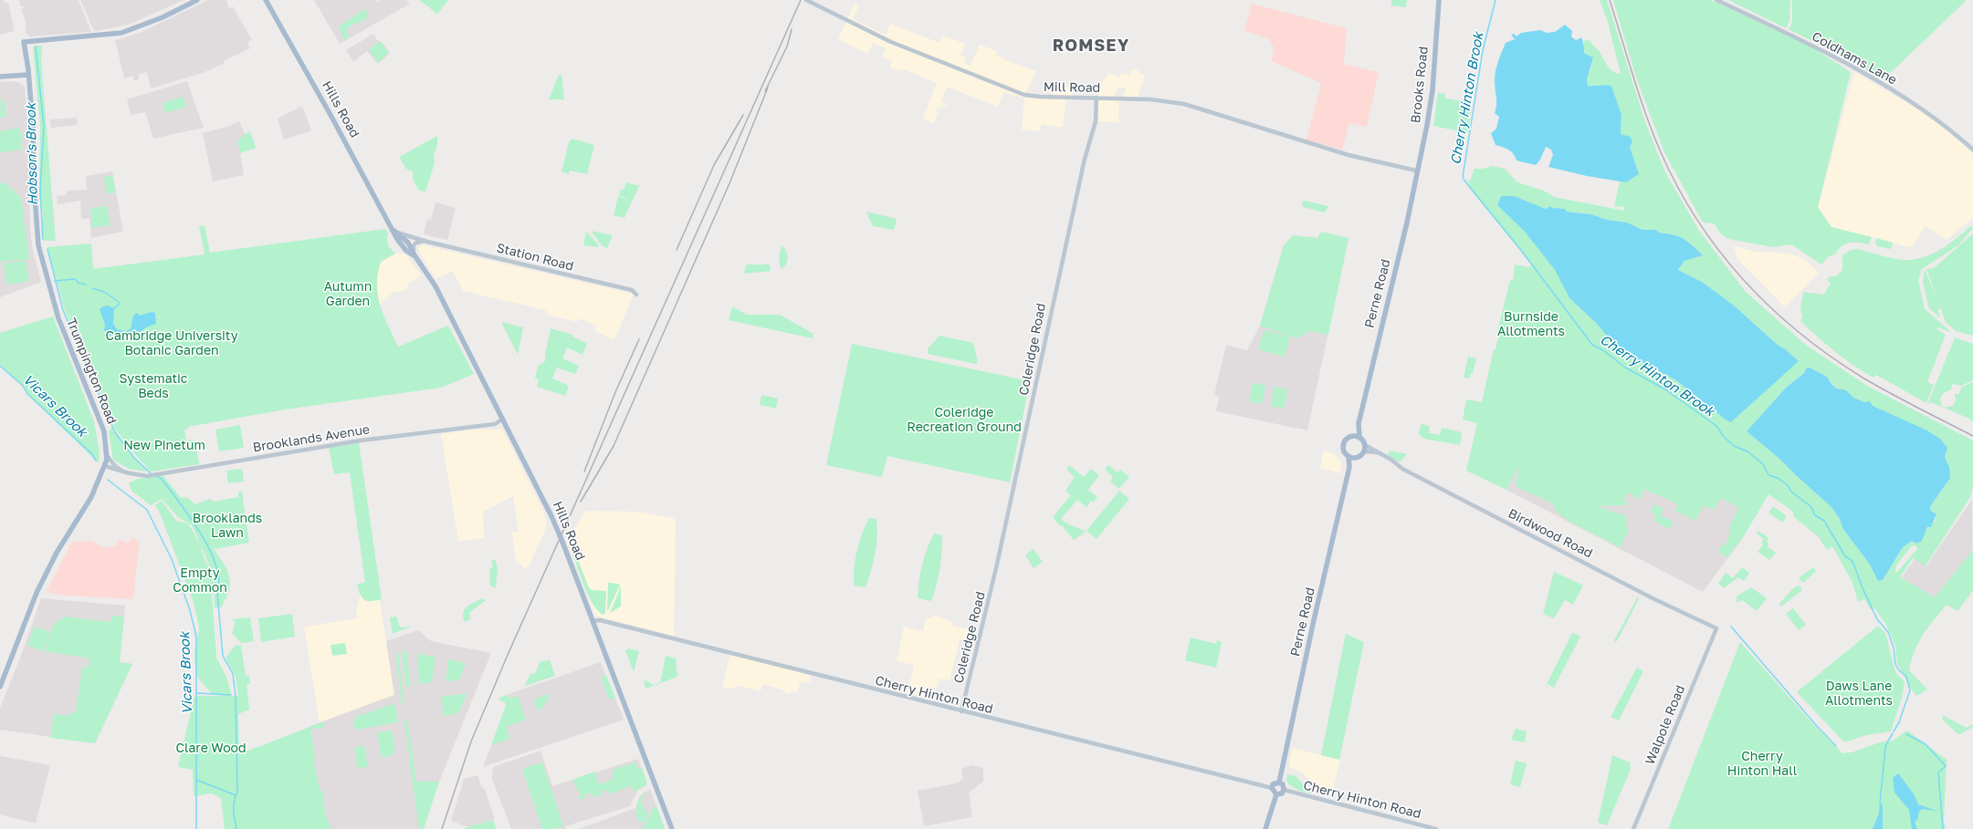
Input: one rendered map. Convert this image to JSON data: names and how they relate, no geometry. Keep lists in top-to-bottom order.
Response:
{
  "streets": {
    "main road": [
      "Brooks Road",
      "Hills Road",
      "Perne Road",
      "Trumpington Road"
    ],
    "street": [
      "Coldhams Lane",
      "Mill Road",
      "Station Road",
      "Coleridge Road",
      "Brooklands Avenue",
      "Birdwood Road",
      "Cherry Hinton Road",
      "Walpole Road"
    ]
  },
  "crossings": [
    ["Brooks Road", "Mill Road"],
    ["Brooks Road", "Perne Road"],
    ["Mill Road", "Perne Road"],
    ["Mill Road", "Coleridge Road"],
    ["Hills Road", "Station Road"],
    ["Hills Road", "Brooklands Avenue"],
    ["Hills Road", "Cherry Hinton Road"],
    ["Perne Road", "Birdwood Road"],
    ["Perne Road", "Cherry Hinton Road"],
    ["Coleridge Road", "Cherry Hinton Road"],
    ["Trumpington Road", "Brooklands Avenue"],
    ["Birdwood Road", "Walpole Road"]
  ],
  "districts": ["ROMSEY"],
  "water": ["Cherry Hinton Brook", "Hobson's Brook", "Vicars Brook"],
  "parks": [
    "Autumn Garden",
    "Burnside Allotments",
    "Cambridge University Botanic Garden",
    "Systematic Beds",
    "Coleridge Recreation Ground",
    "New Pinetum",
    "Brooklands Lawn",
    "Empty Common",
    "Daws Lane Allotments",
    "Clare Wood",
    "Cherry Hinton Hall"
  ]
}
